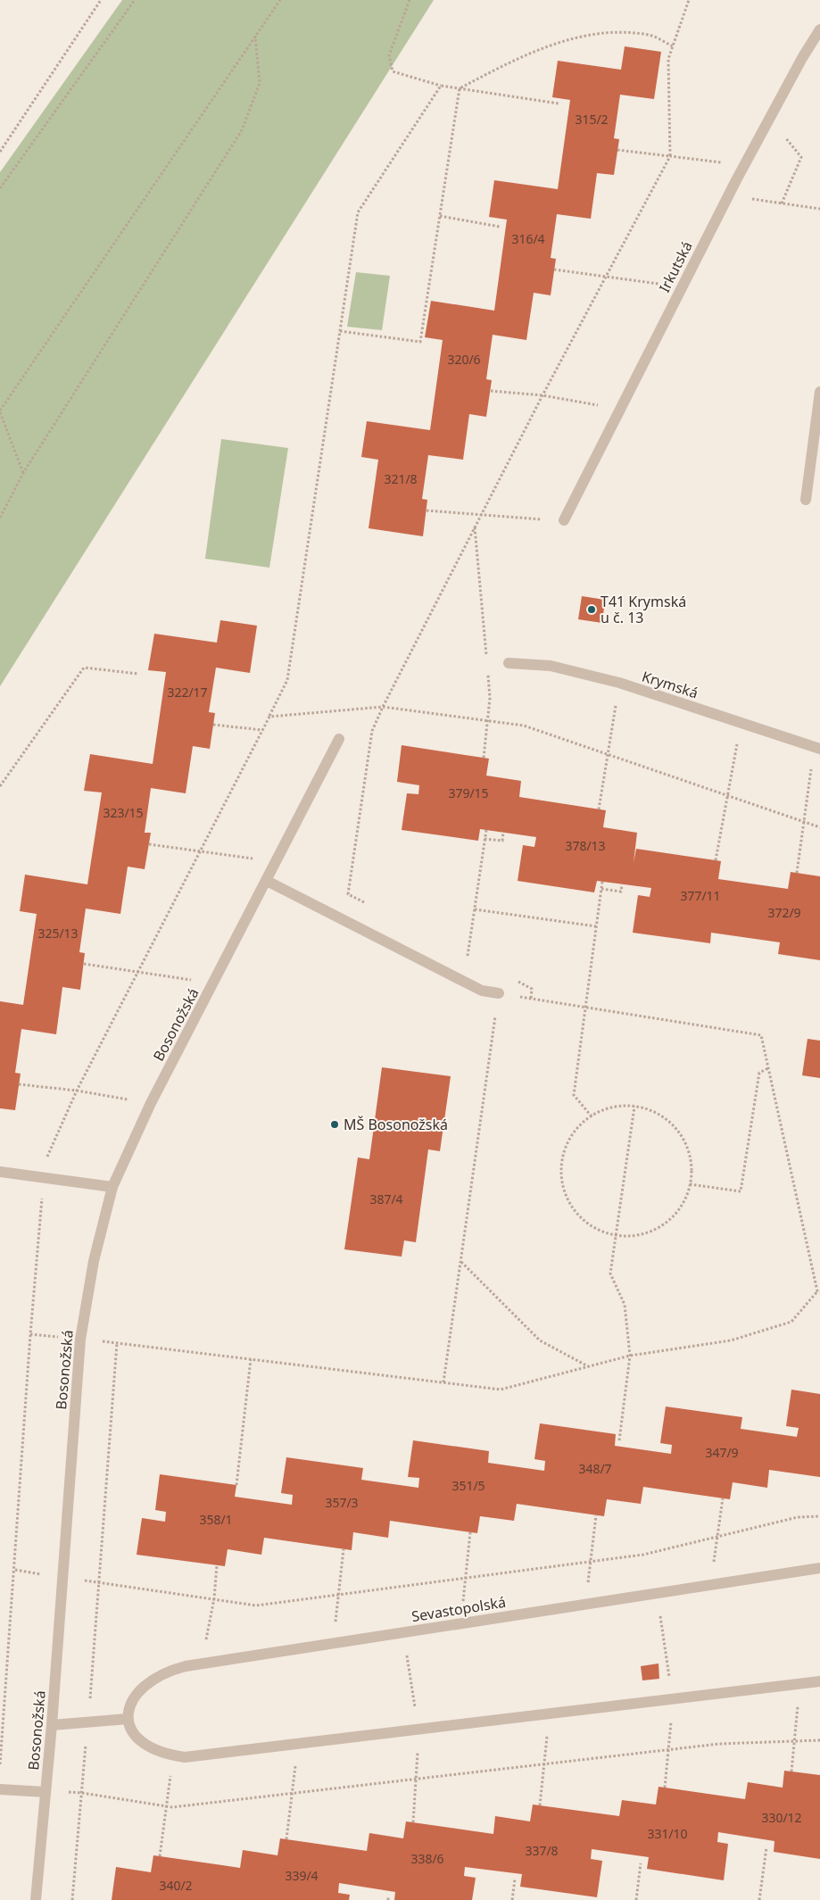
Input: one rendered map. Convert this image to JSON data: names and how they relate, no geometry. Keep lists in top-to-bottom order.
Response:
{
  "streets": {
    "street": [
      "Irkutská",
      "Krymská",
      "Bosonožská",
      "Sevastopolská"
    ]
  },
  "places": ["T41 Krymská u č. 13", "MŠ Bosonožská"],
  "house_numbers": [
    "315/2",
    "316/4",
    "320/6",
    "321/8",
    "322/17",
    "379/15",
    "323/15",
    "378/13",
    "377/11",
    "372/9",
    "325/13",
    "387/4",
    "347/9",
    "348/7",
    "351/5",
    "357/3",
    "358/1",
    "330/12",
    "331/10",
    "337/8",
    "338/6",
    "339/4",
    "340/2"
  ]
}
